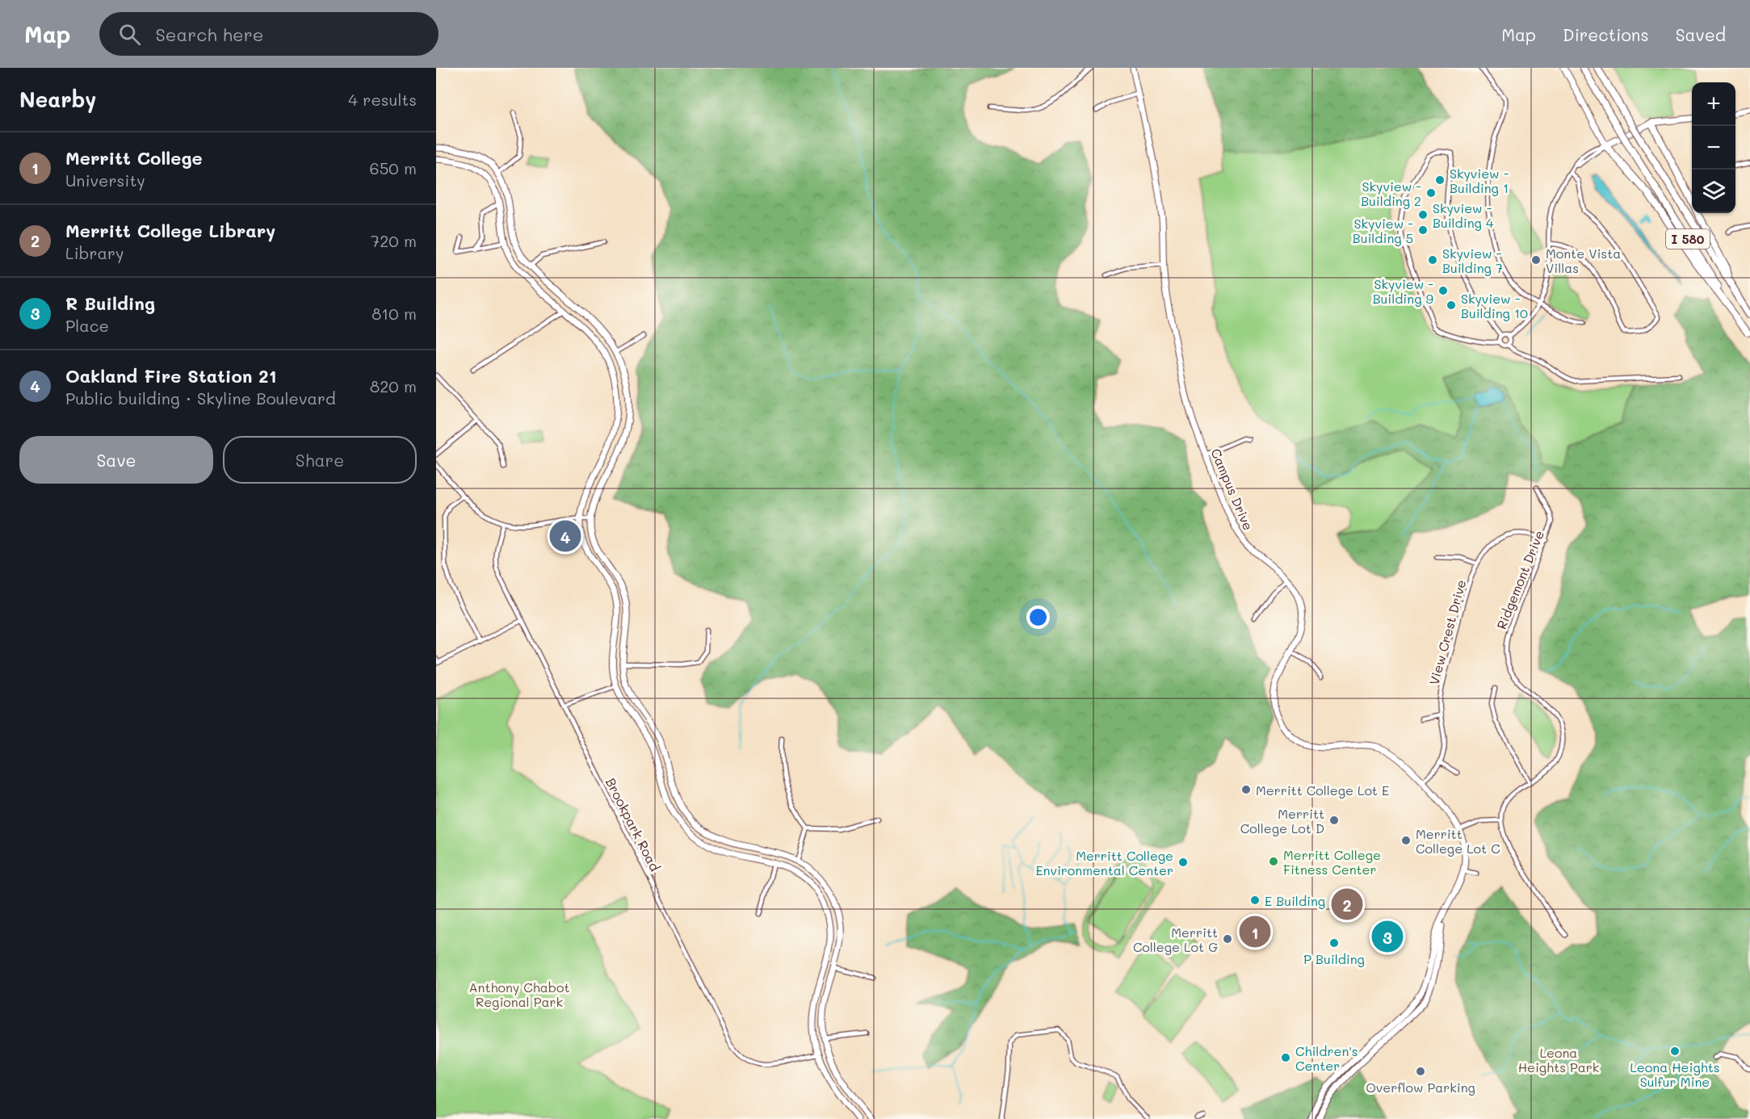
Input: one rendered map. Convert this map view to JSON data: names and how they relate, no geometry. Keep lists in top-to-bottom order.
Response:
{
  "streets": {
    "highway": ["I 580"],
    "main road": ["Campus Drive"],
    "street": ["Ridgemont Drive", "View Crest Drive", "Brookpark Road"]
  },
  "crossings": [
    ["Ridgemont Drive", "View Crest Drive"]
  ],
  "parks": ["Anthony Chabot Regional Park", "Leona Heights Park"],
  "places": [
    "Skyview - Building 1",
    "Skyview - Building 2",
    "Skyview - Building 4",
    "Skyview - Building 5",
    "Skyview - Building 7",
    "Monte Vista Villas",
    "Skyview - Building 9",
    "Skyview - Building 10",
    "Merritt College Lot E",
    "Merritt College Lot D",
    "Merritt College Lot C",
    "Merritt College Fitness Center",
    "Merritt College Environmental Center",
    "E Building",
    "Merritt College Lot G",
    "P Building",
    "Leona Heights Sulfur Mine",
    "Children's Center",
    "Overflow Parking"
  ],
  "page": {
    "header": "Map",
    "search": "Search here",
    "nav": ["Map", "Directions", "Saved"],
    "heading": ["Nearby", "4 results"],
    "map_buttons": ["+", "−"],
    "list": [
      {
        "mark": "1",
        "name": "Merritt College",
        "note": "University",
        "value": "650 m"
      },
      {
        "mark": "2",
        "name": "Merritt College Library",
        "note": "Library",
        "value": "720 m"
      },
      {
        "mark": "3",
        "name": "R Building",
        "note": "Place",
        "value": "810 m"
      },
      {
        "mark": "4",
        "name": "Oakland Fire Station 21",
        "note": "Public building · Skyline Boulevard",
        "value": "820 m"
      }
    ],
    "buttons": ["Save", "Share"],
    "pins": [
      "4",
      "2",
      "1",
      "3"
    ]
  }
}
